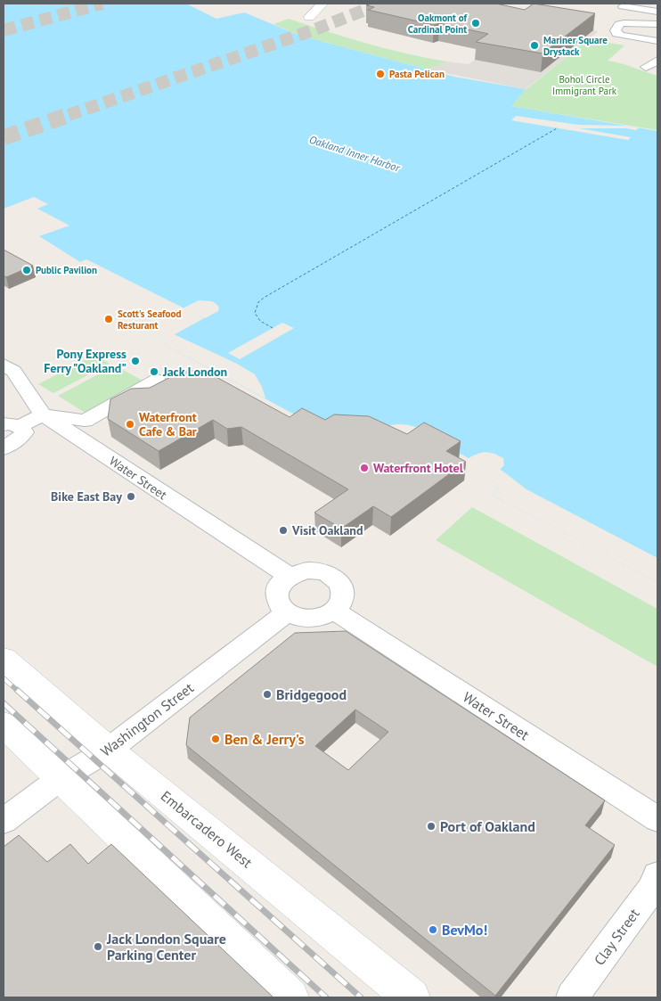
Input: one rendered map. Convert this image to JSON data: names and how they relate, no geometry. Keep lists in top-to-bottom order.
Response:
{
  "streets": {
    "street": [
      "Water Street",
      "Washington Street",
      "Embarcadero West",
      "Clay Street"
    ]
  },
  "crossings": [
    ["Water Street", "Washington Street"],
    ["Washington Street", "Embarcadero West"]
  ],
  "water": ["Oakland Inner Harbor"],
  "parks": ["Bohol Circle Immigrant Park"],
  "places": [
    "Oakmont of Cardinal Point",
    "Mariner Square Drystack",
    "Pasta Pelican",
    "Public Pavilion",
    "Scott's Seafood Resturant",
    "Pony Express Ferry \"Oakland\"",
    "Jack London",
    "Waterfront Cafe & Bar",
    "Waterfront Hotel",
    "Bike East Bay",
    "Visit Oakland",
    "Bridgegood",
    "Ben & Jerry's",
    "Port of Oakland",
    "BevMo!",
    "Jack London Square Parking Center"
  ]
}
